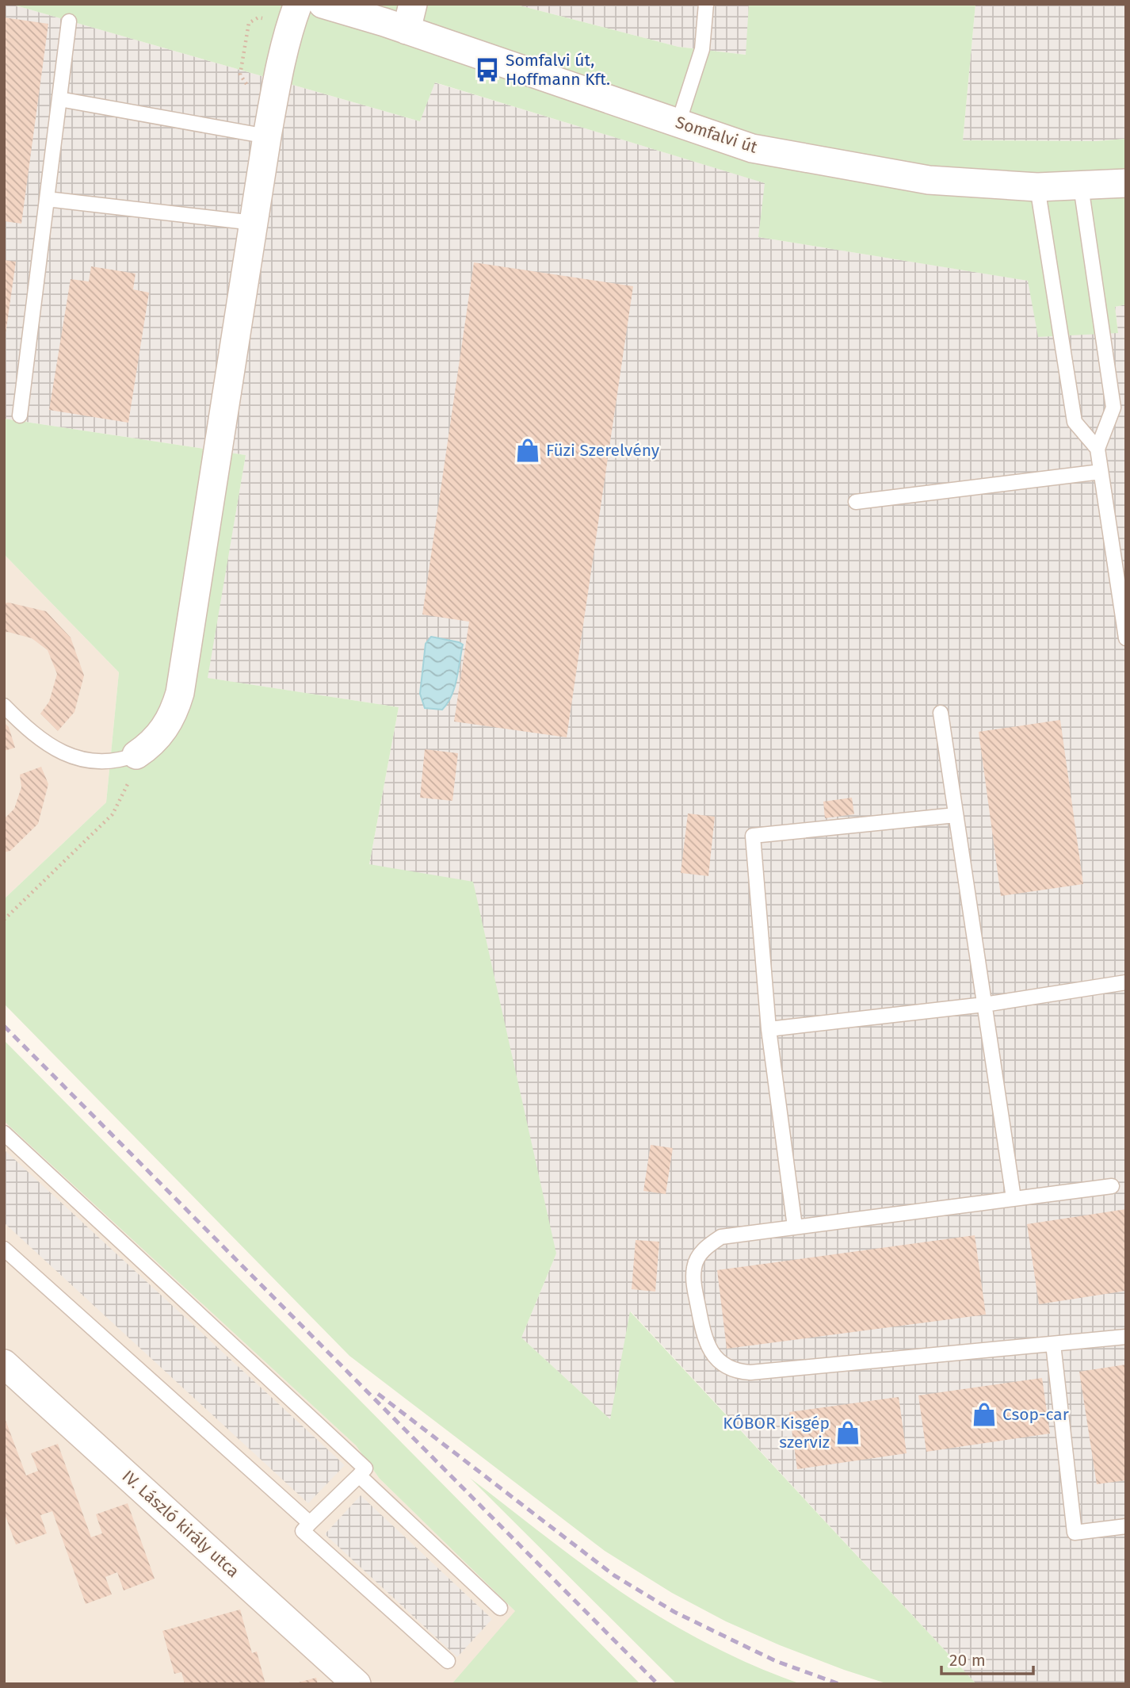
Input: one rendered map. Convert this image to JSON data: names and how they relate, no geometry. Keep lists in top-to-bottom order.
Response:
{
  "streets": {
    "street": ["Somfalvi út", "IV. László király utca"]
  },
  "places": {
    "bus stop": ["Somfalvi út, Hoffmann Kft."],
    "shop": ["Füzi Szerelvény", "Csop-car", "KÓBOR Kisgép szerviz"]
  },
  "scale_bar": "20 m"
}
